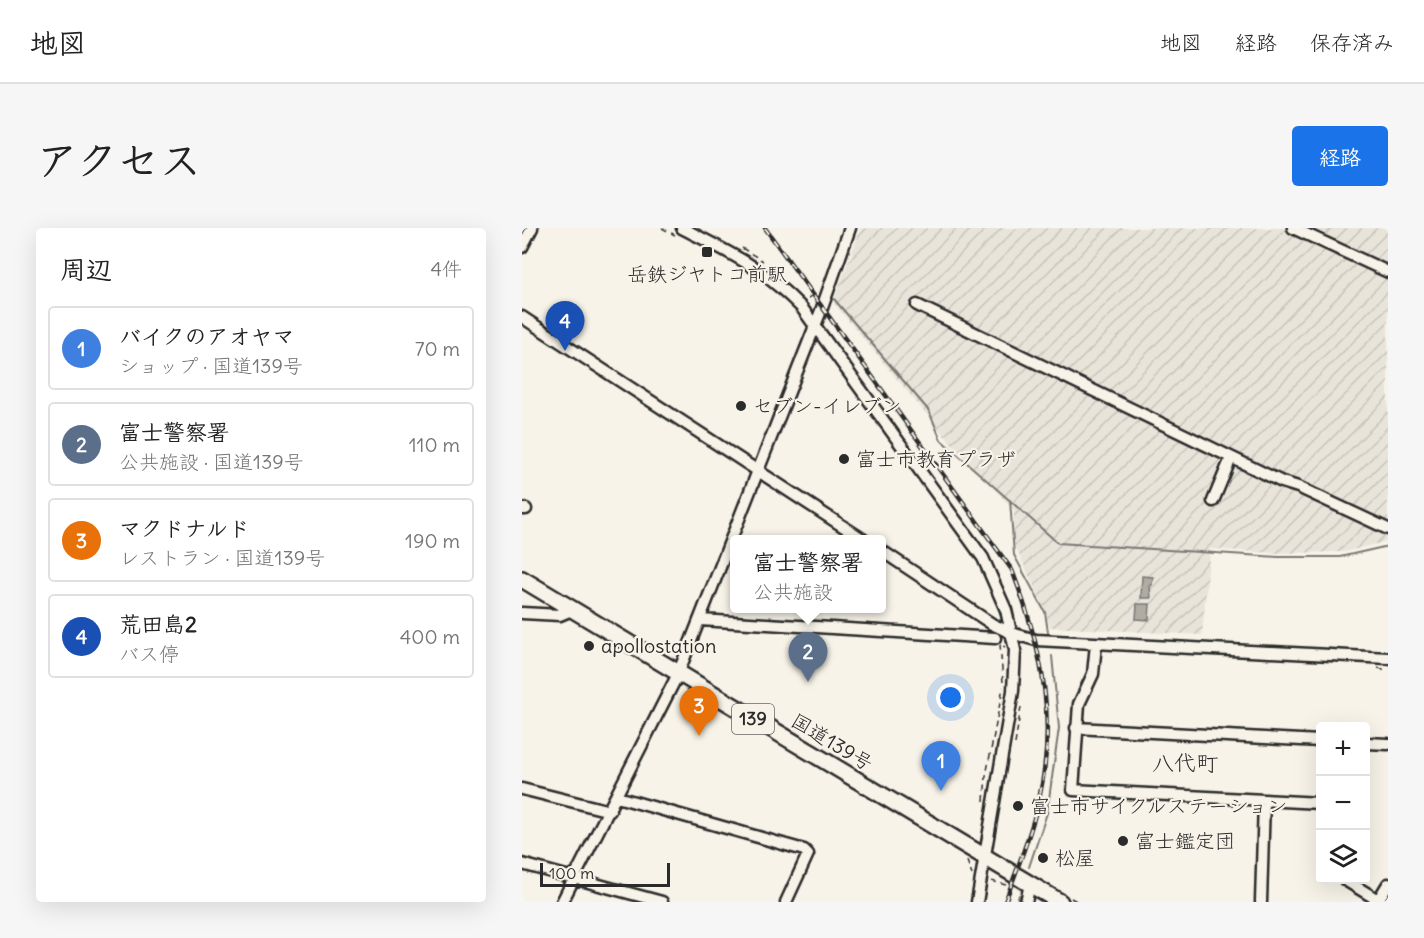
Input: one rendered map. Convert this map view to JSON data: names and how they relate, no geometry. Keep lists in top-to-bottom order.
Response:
{
  "streets": {
    "highway": ["139", "国道139号"]
  },
  "districts": ["八代町"],
  "places": {
    "transit": ["岳鉄ジヤトコ前駅"],
    "other": [
      "セブン-イレブン",
      "富士市教育プラザ",
      "apollostation",
      "富士市サイクルステーション",
      "富士鑑定団",
      "松屋"
    ]
  },
  "scale_bar": "100 m",
  "page": {
    "header": "地図",
    "nav": ["地図", "経路", "保存済み"],
    "title": "アクセス",
    "buttons": "経路",
    "heading": ["周辺", "4件"],
    "pins": [
      "4",
      "2",
      "3",
      "1"
    ],
    "list": [
      {
        "mark": "1",
        "name": "バイクのアオヤマ",
        "note": "ショップ · 国道139号",
        "value": "70 m"
      },
      {
        "mark": "2",
        "name": "富士警察署",
        "note": "公共施設 · 国道139号",
        "value": "110 m"
      },
      {
        "mark": "3",
        "name": "マクドナルド",
        "note": "レストラン · 国道139号",
        "value": "190 m"
      },
      {
        "mark": "4",
        "name": "荒田島2",
        "note": "バス停",
        "value": "400 m"
      }
    ],
    "popup": ["富士警察署", "公共施設"],
    "map_buttons": ["+", "−"],
    "scale": "100 m"
  }
}
